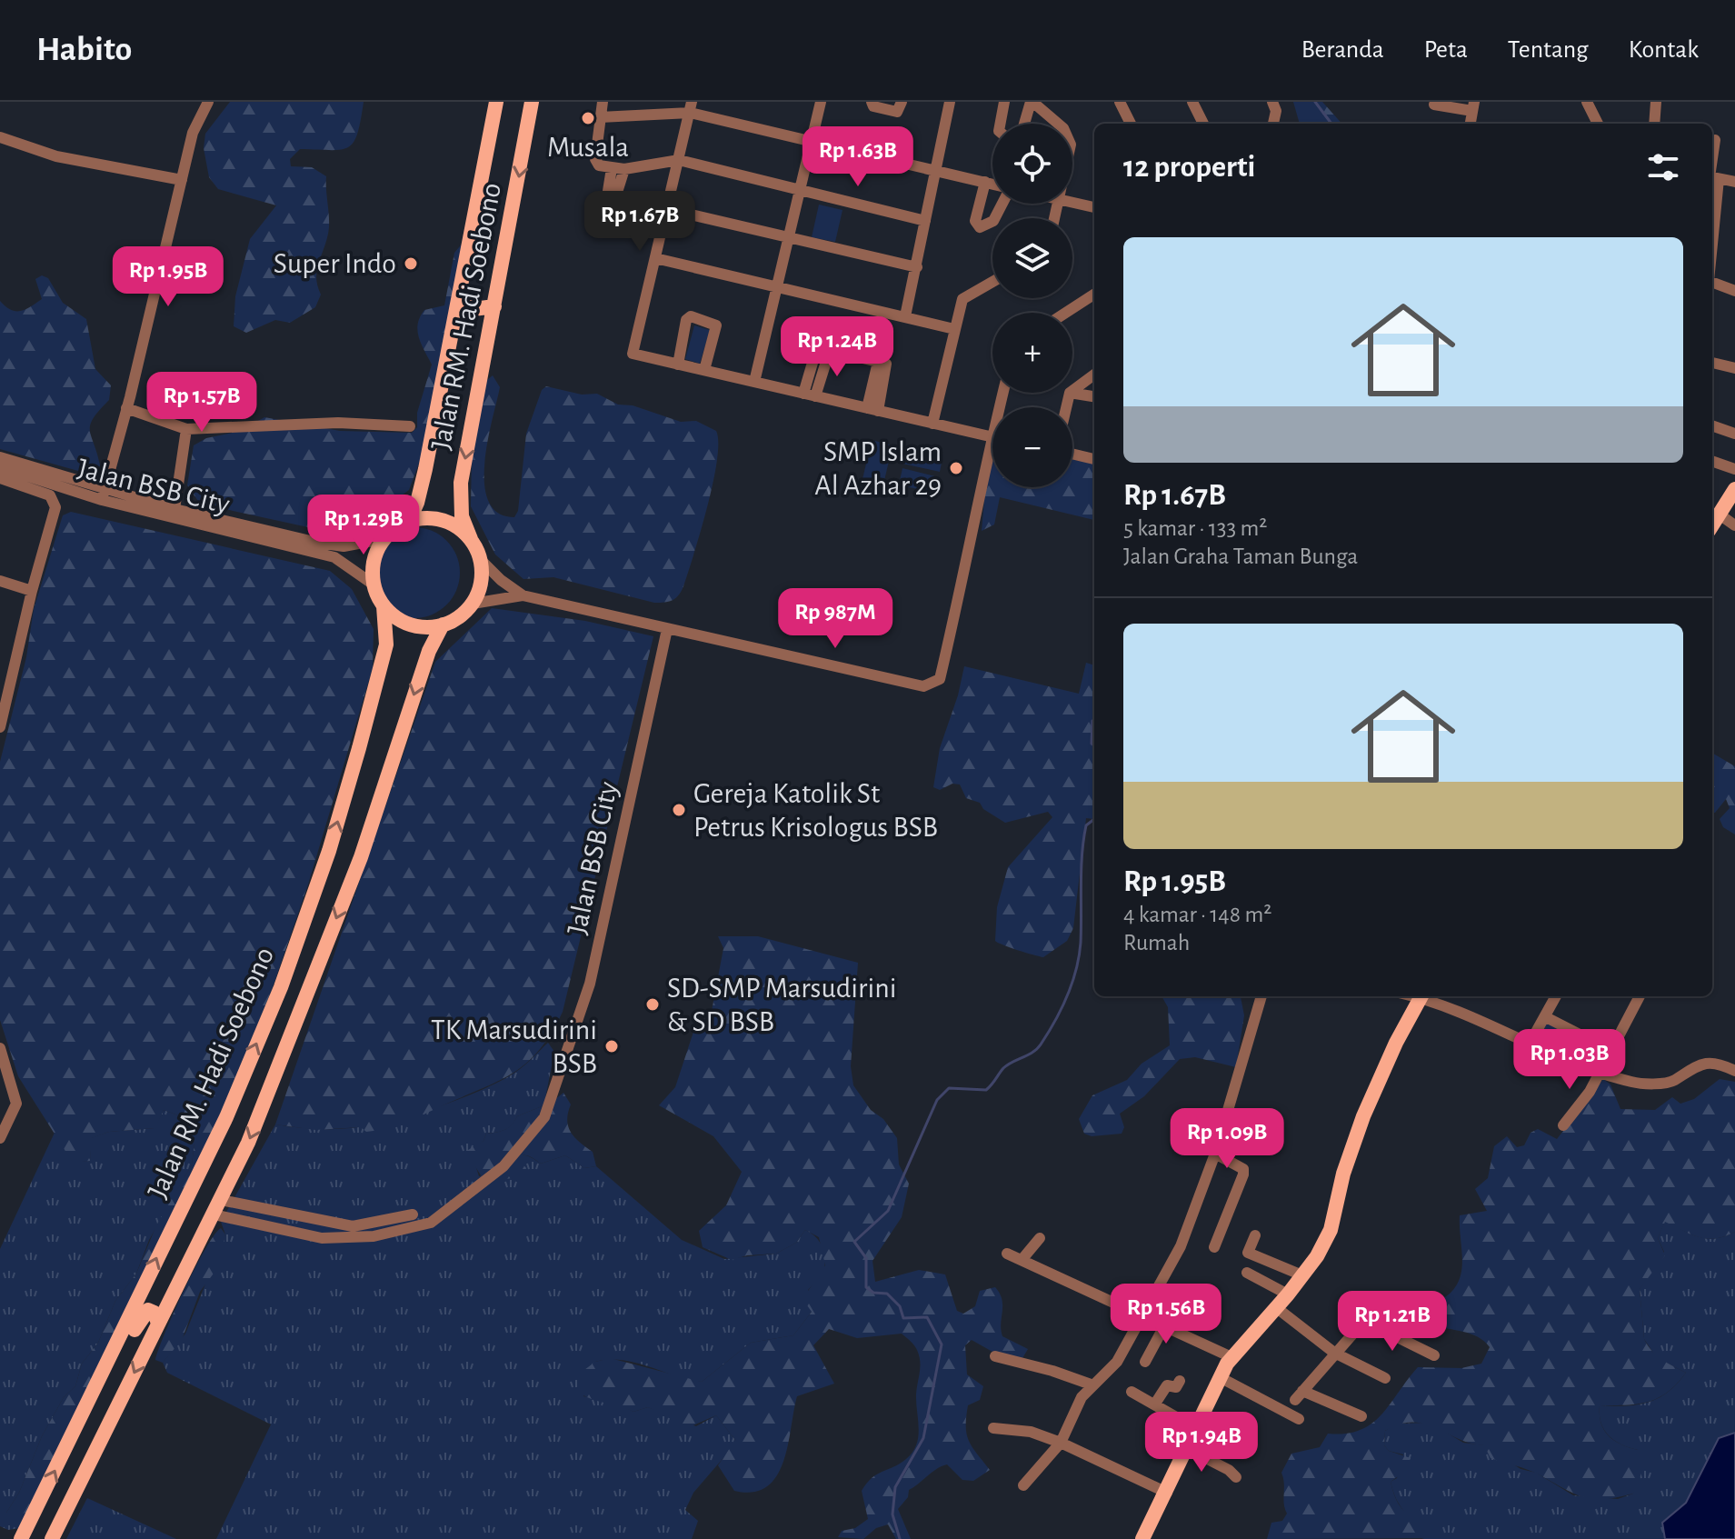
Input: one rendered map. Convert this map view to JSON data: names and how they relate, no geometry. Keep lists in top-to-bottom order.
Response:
{
  "streets": {
    "main road": ["Jalan RM. Hadi Soebono"],
    "street": ["Jalan BSB City"]
  },
  "crossings": [
    ["Jalan RM. Hadi Soebono", "Jalan BSB City"]
  ],
  "places": [
    "Musala",
    "Super Indo",
    "SMP Islam Al Azhar 29",
    "Gereja Katolik St Petrus Krisologus BSB",
    "SD-SMP Marsudirini & SD BSB",
    "TK Marsudirini BSB"
  ],
  "page": {
    "header": "Habito",
    "nav": [
      "Beranda",
      "Peta",
      "Tentang",
      "Kontak"
    ],
    "map_buttons": ["+", "−"],
    "heading": "12 properti",
    "price": [
      "Rp 1.63B",
      "Rp 1.67B",
      "Rp 1.95B",
      "Rp 1.24B",
      "Rp 1.57B",
      "Rp 1.29B",
      "Rp 987M",
      "Rp 1.03B",
      "Rp 1.09B",
      "Rp 1.56B",
      "Rp 1.21B",
      "Rp 1.94B"
    ],
    "list": [
      {
        "name": "Rp 1.67B",
        "note": "5 kamar · 133 m² · Jalan Graha Taman Bunga"
      },
      {
        "name": "Rp 1.95B",
        "note": "4 kamar · 148 m² · Rumah"
      }
    ]
  }
}
